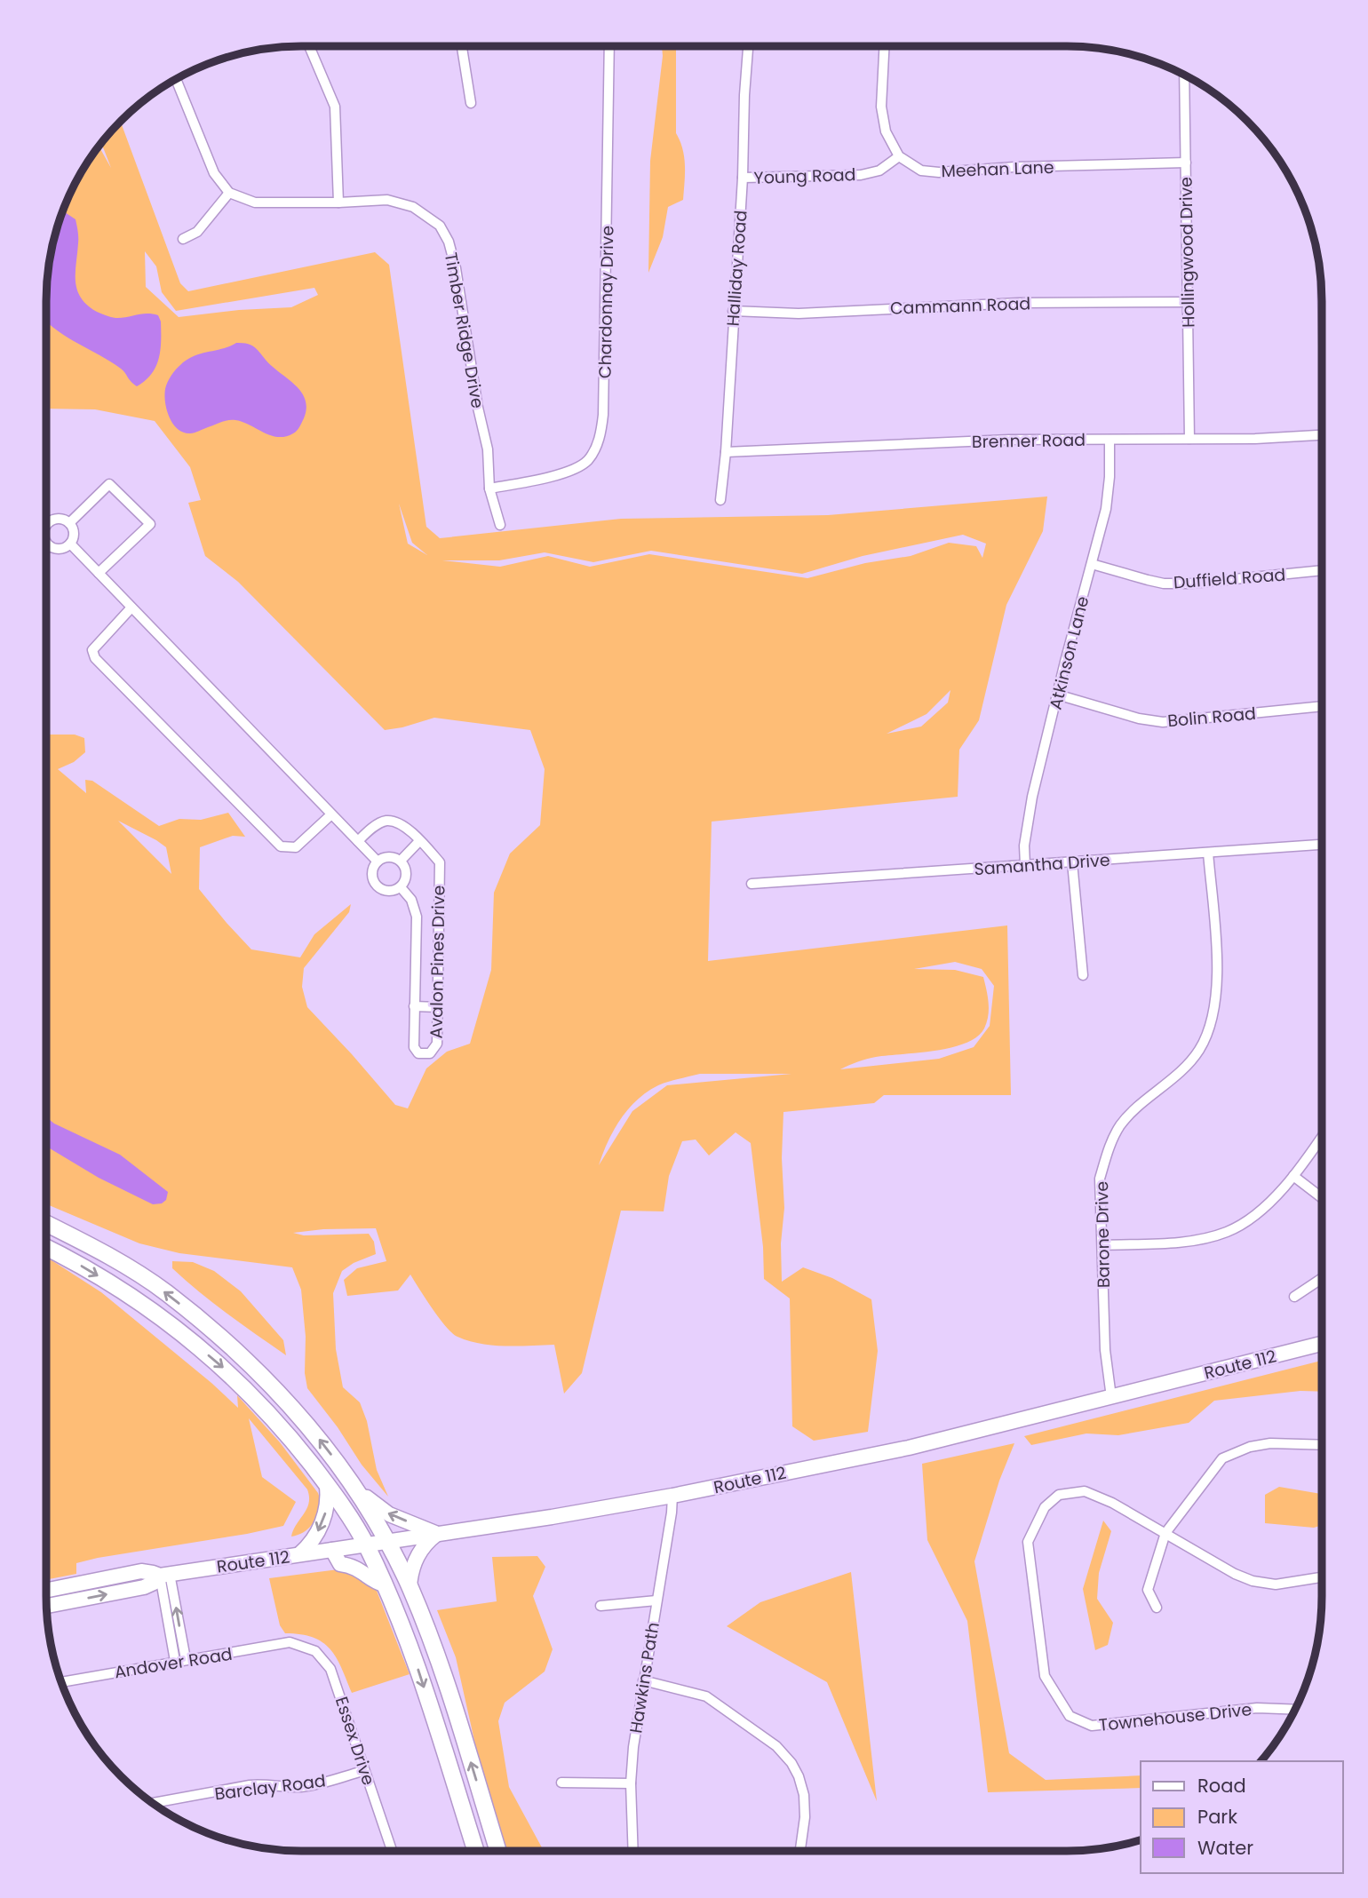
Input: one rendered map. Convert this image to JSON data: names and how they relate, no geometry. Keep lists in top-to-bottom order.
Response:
{
  "streets": {
    "main road": ["Route 112"],
    "street": [
      "Meehan Lane",
      "Young Road",
      "Hollingwood Drive",
      "Halliday Road",
      "Chardonnay Drive",
      "Cammann Road",
      "Timber Ridge Drive",
      "Brenner Road",
      "Duffield Road",
      "Atkinson Lane",
      "Bolin Road",
      "Samantha Drive",
      "Avalon Pines Drive",
      "Barone Drive",
      "Andover Road",
      "Hawkins Path",
      "Townehouse Drive",
      "Essex Drive",
      "Barclay Road"
    ]
  },
  "crossings": [
    ["Meehan Lane", "Young Road"],
    ["Meehan Lane", "Hollingwood Drive"],
    ["Young Road", "Halliday Road"],
    ["Hollingwood Drive", "Cammann Road"],
    ["Hollingwood Drive", "Brenner Road"],
    ["Halliday Road", "Cammann Road"],
    ["Halliday Road", "Brenner Road"],
    ["Chardonnay Drive", "Timber Ridge Drive"],
    ["Brenner Road", "Atkinson Lane"],
    ["Duffield Road", "Atkinson Lane"],
    ["Atkinson Lane", "Bolin Road"],
    ["Atkinson Lane", "Samantha Drive"],
    ["Samantha Drive", "Barone Drive"],
    ["Barone Drive", "Route 112"],
    ["Route 112", "Hawkins Path"],
    ["Andover Road", "Essex Drive"],
    ["Essex Drive", "Barclay Road"]
  ],
  "legend": ["Road", "Park", "Water"]
}
